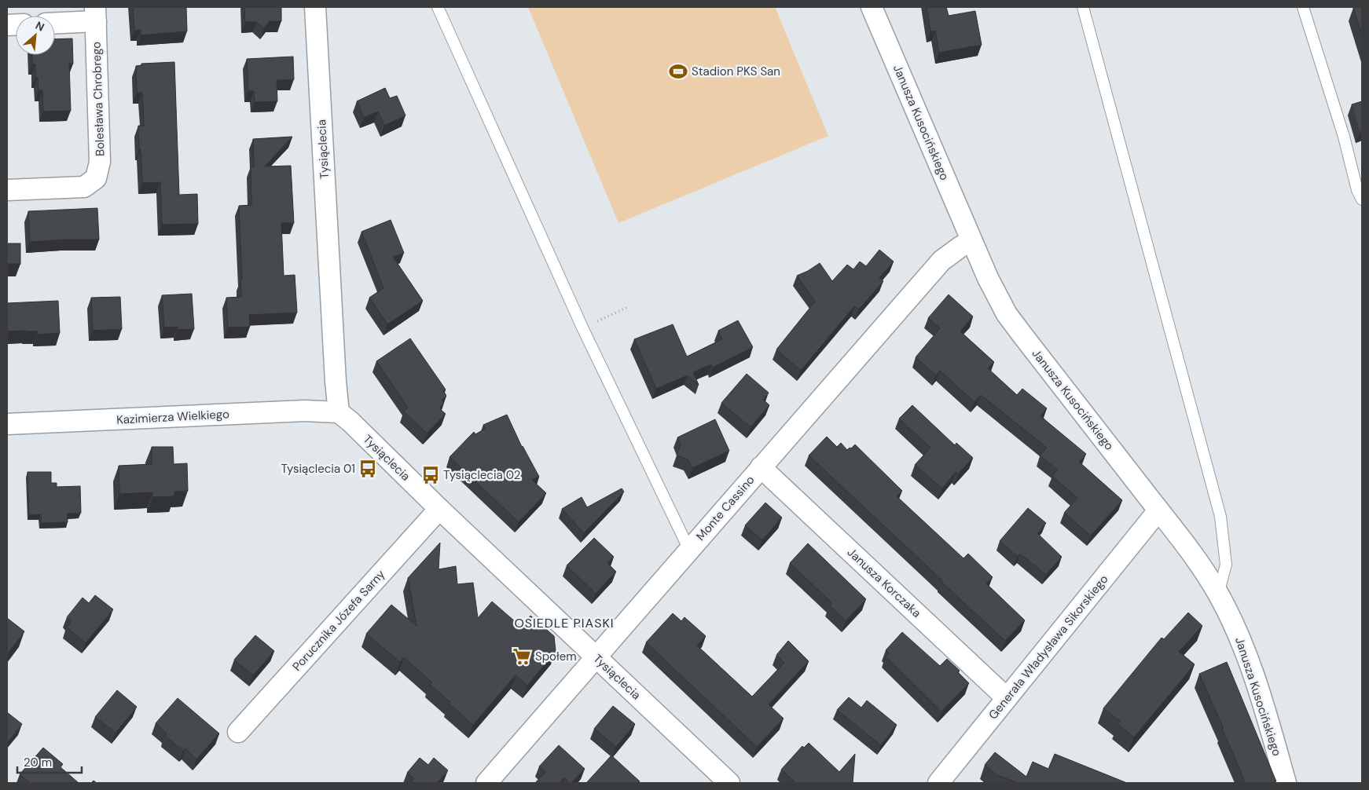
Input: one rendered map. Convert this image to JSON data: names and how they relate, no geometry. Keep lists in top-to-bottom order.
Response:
{
  "streets": {
    "street": [
      "Bolesława Chrobrego",
      "Janusza Kusocińskiego",
      "Tysiąclecia",
      "Kazimierza Wielkiego",
      "Monte Cassino",
      "Janusza Korczaka",
      "Porucznika Józefa Sarny",
      "Generała Władysława Sikorskiego"
    ]
  },
  "crossings": [
    ["Janusza Kusocińskiego", "Monte Cassino"],
    ["Janusza Kusocińskiego", "Generała Władysława Sikorskiego"],
    ["Tysiąclecia", "Kazimierza Wielkiego"],
    ["Tysiąclecia", "Monte Cassino"],
    ["Tysiąclecia", "Porucznika Józefa Sarny"],
    ["Monte Cassino", "Janusza Korczaka"],
    ["Janusza Korczaka", "Generała Władysława Sikorskiego"]
  ],
  "districts": ["OSIEDLE PIASKI"],
  "places": {
    "sports": ["Stadion PKS San"],
    "bus stop": ["Tysiąclecia 01", "Tysiąclecia 02"],
    "supermarket": ["Społem"]
  },
  "scale_bar": "20 m",
  "north": "top right"
}
